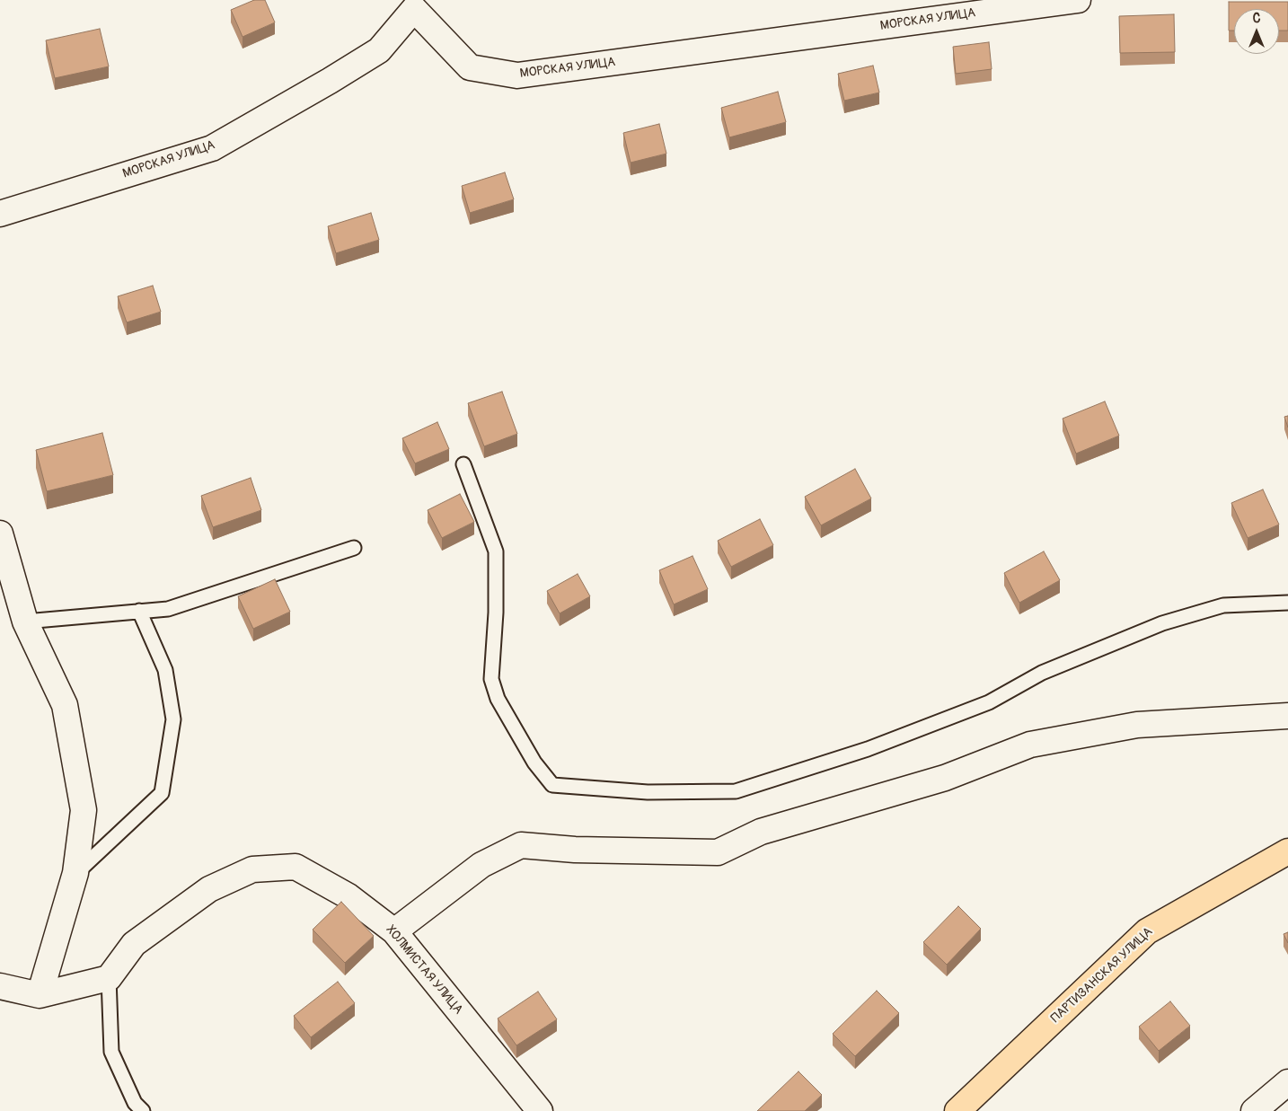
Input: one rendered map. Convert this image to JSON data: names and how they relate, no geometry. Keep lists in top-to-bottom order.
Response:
{
  "streets": {
    "main road": ["ПАРТИЗАНСКАЯ УЛИЦА"],
    "street": ["МОРСКАЯ УЛИЦА", "ХОЛМИСТАЯ УЛИЦА"]
  },
  "north": "top"
}
